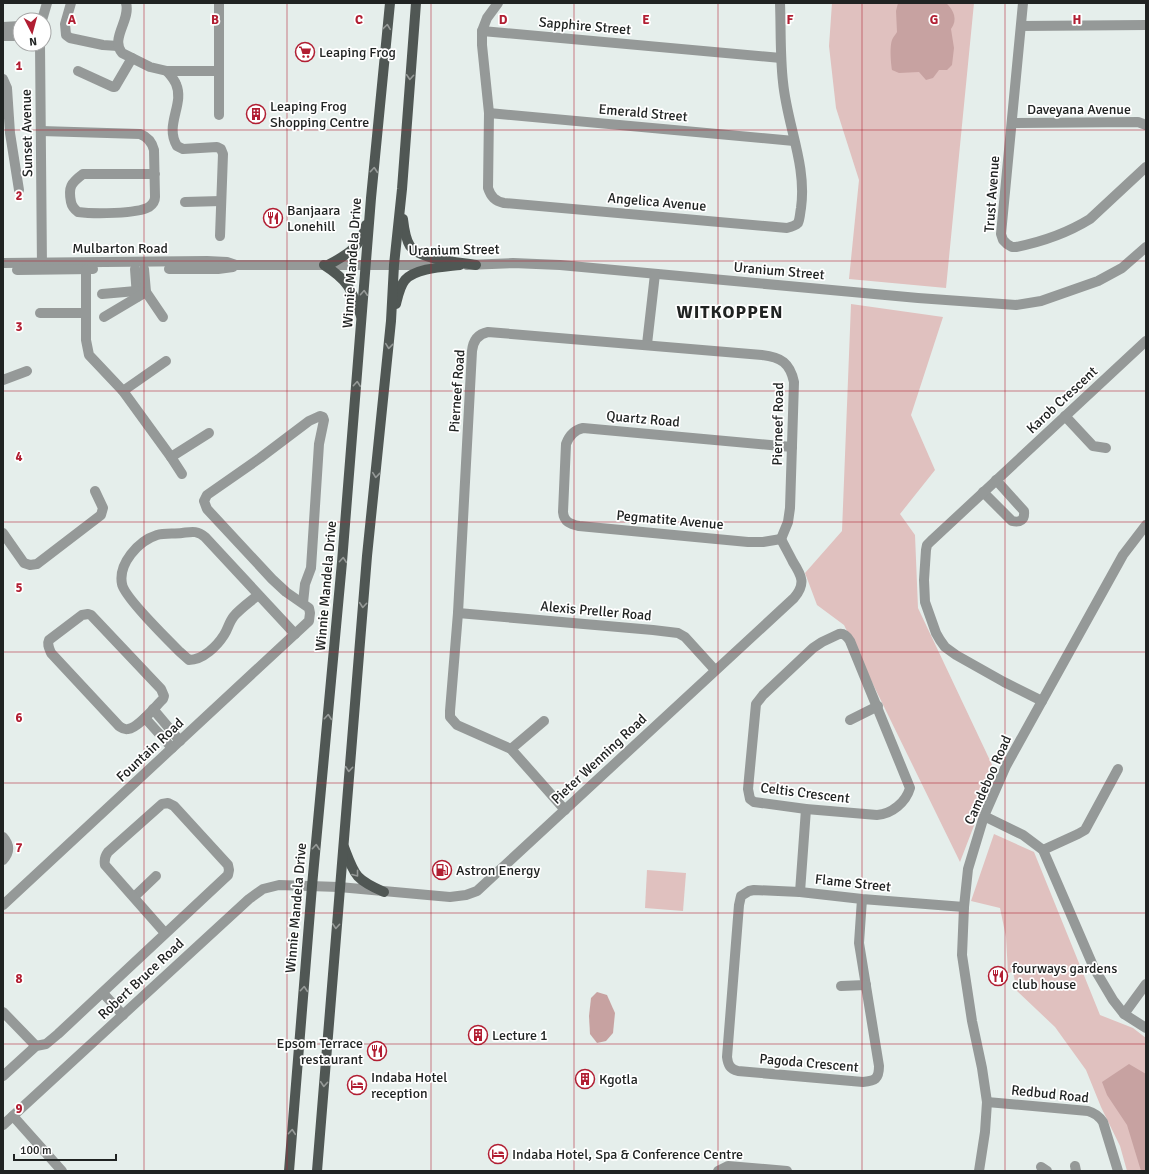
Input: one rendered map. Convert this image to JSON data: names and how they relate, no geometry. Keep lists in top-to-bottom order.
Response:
{
  "streets": {
    "main road": ["Winnie Mandela Drive"],
    "street": [
      "Sapphire Street",
      "Daveyana Avenue",
      "Emerald Street",
      "Sunset Avenue",
      "Trust Avenue",
      "Angelica Avenue",
      "Mulbarton Road",
      "Uranium Street",
      "Pierneef Road",
      "Karob Crescent",
      "Quartz Road",
      "Pegmatite Avenue",
      "Alexis Preller Road",
      "Fountain Road",
      "Pieter Wenning Road",
      "Camdeboo Road",
      "Celtis Crescent",
      "Flame Street",
      "Robert Bruce Road",
      "Pagoda Crescent",
      "Redbud Road"
    ]
  },
  "crossings": [
    ["Sapphire Street", "Angelica Avenue"],
    ["Daveyana Avenue", "Trust Avenue"],
    ["Emerald Street", "Angelica Avenue"],
    ["Sunset Avenue", "Mulbarton Road"],
    ["Mulbarton Road", "Uranium Street"],
    ["Mulbarton Road", "Winnie Mandela Drive"],
    ["Winnie Mandela Drive", "Robert Bruce Road"],
    ["Pierneef Road", "Quartz Road"],
    ["Pierneef Road", "Pegmatite Avenue"],
    ["Pierneef Road", "Alexis Preller Road"],
    ["Pierneef Road", "Pieter Wenning Road"],
    ["Karob Crescent", "Camdeboo Road"],
    ["Quartz Road", "Pegmatite Avenue"],
    ["Pegmatite Avenue", "Pieter Wenning Road"],
    ["Alexis Preller Road", "Pieter Wenning Road"],
    ["Pieter Wenning Road", "Robert Bruce Road"],
    ["Camdeboo Road", "Flame Street"],
    ["Camdeboo Road", "Redbud Road"],
    ["Flame Street", "Pagoda Crescent"]
  ],
  "districts": ["WITKOPPEN"],
  "places": {
    "supermarket": ["Leaping Frog"],
    "building": ["Leaping Frog Shopping Centre", "Lecture 1", "Kgotla"],
    "restaurant": ["Banjaara Lonehill", "fourways gardens club house", "Epsom Terrace restaurant"],
    "fuel station": ["Astron Energy"],
    "hotel": ["Indaba Hotel reception", "Indaba Hotel, Spa & Conference Centre"]
  },
  "scale_bar": "100 m",
  "north": "bottom",
  "grid": {
    "columns": [
      "A",
      "B",
      "C",
      "D",
      "E",
      "F",
      "G",
      "H"
    ],
    "rows": [
      "1",
      "2",
      "3",
      "4",
      "5",
      "6",
      "7",
      "8",
      "9"
    ]
  }
}
